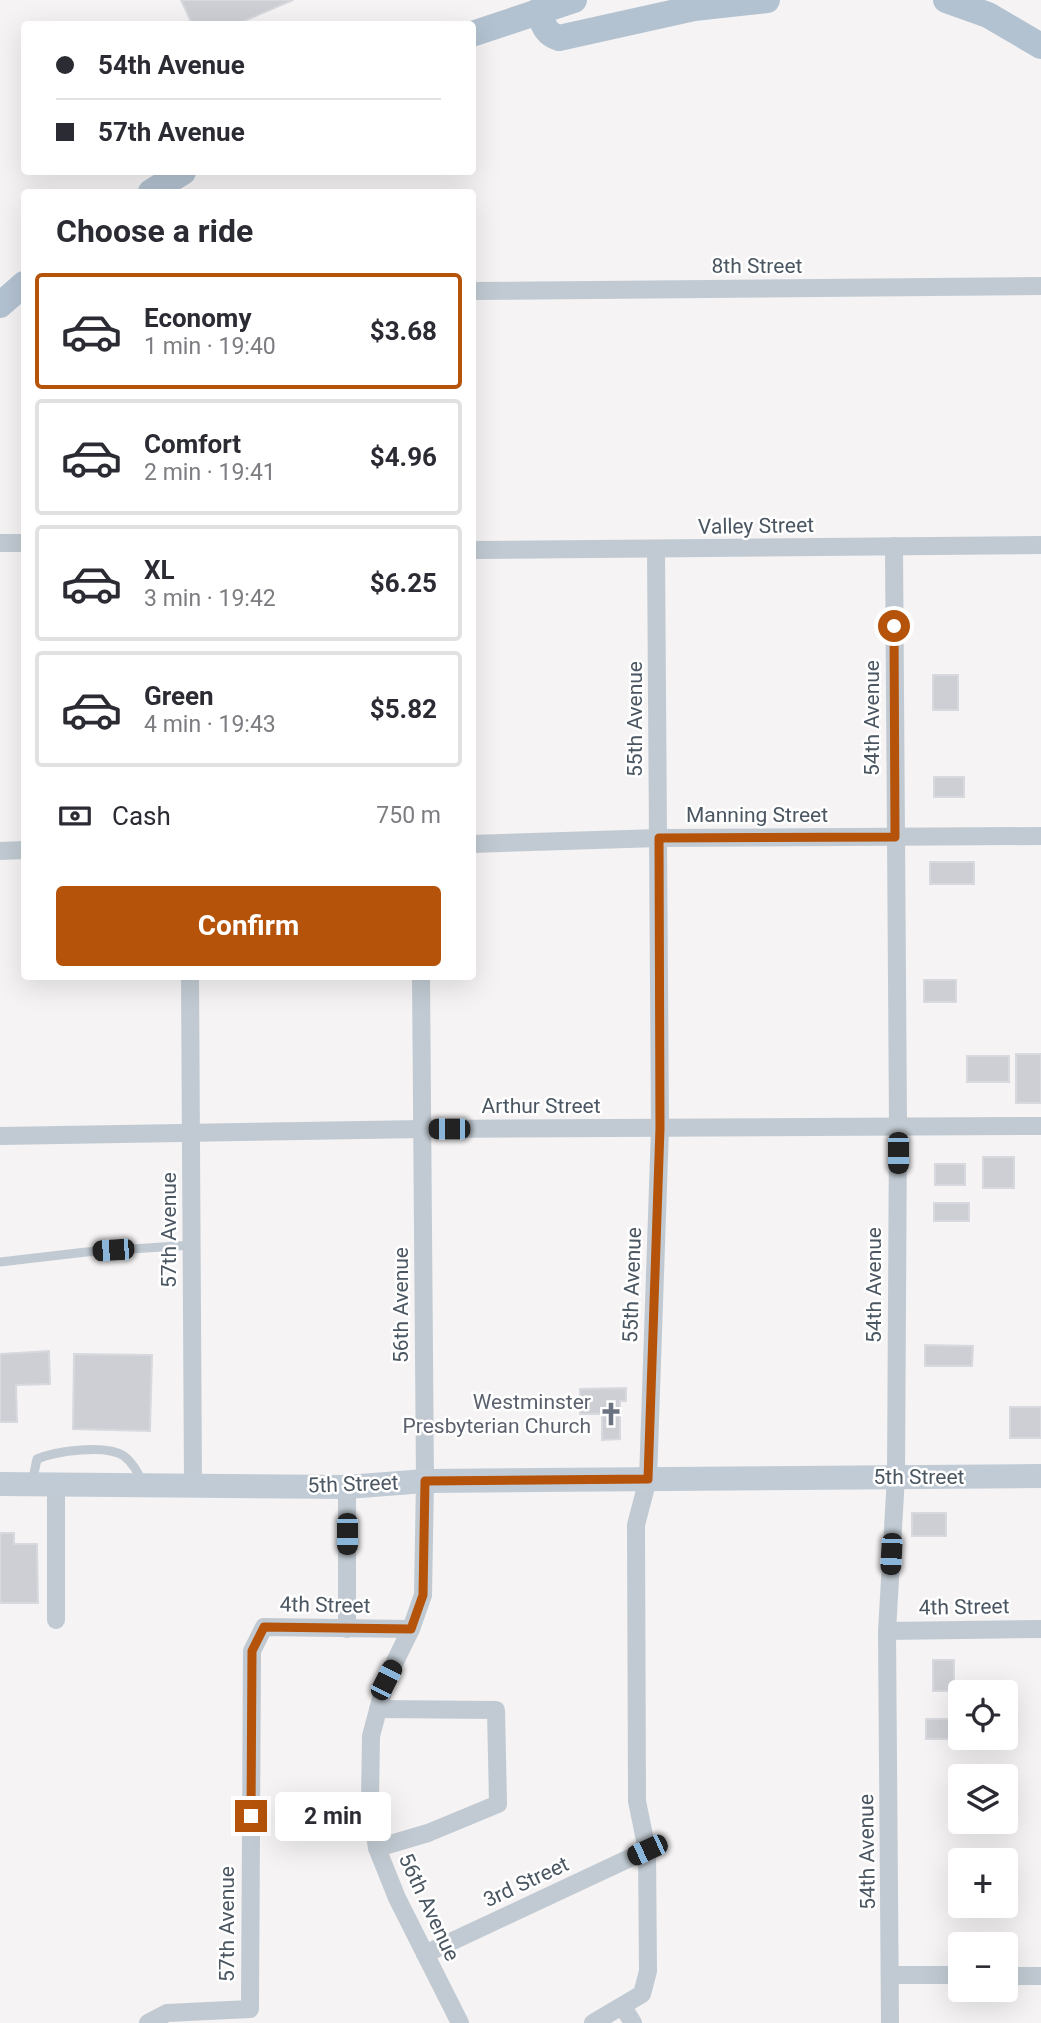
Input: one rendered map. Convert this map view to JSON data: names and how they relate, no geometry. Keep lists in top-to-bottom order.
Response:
{
  "streets": {
    "street": [
      "8th Street",
      "Valley Street",
      "54th Avenue",
      "55th Avenue",
      "Manning Street",
      "Arthur Street",
      "57th Avenue",
      "56th Avenue",
      "5th Street",
      "4th Street",
      "3rd Street"
    ]
  },
  "crossings": [
    ["Valley Street", "54th Avenue"],
    ["Valley Street", "55th Avenue"],
    ["54th Avenue", "Manning Street"],
    ["54th Avenue", "Arthur Street"],
    ["54th Avenue", "5th Street"],
    ["54th Avenue", "4th Street"],
    ["55th Avenue", "Manning Street"],
    ["55th Avenue", "Arthur Street"],
    ["55th Avenue", "5th Street"],
    ["55th Avenue", "3rd Street"],
    ["Arthur Street", "57th Avenue"],
    ["Arthur Street", "56th Avenue"],
    ["57th Avenue", "5th Street"],
    ["57th Avenue", "4th Street"],
    ["56th Avenue", "5th Street"],
    ["56th Avenue", "4th Street"],
    ["56th Avenue", "3rd Street"]
  ],
  "places": {
    "church": ["Westminster Presbyterian Church"]
  },
  "page": {
    "banner": ["54th Avenue", "57th Avenue"],
    "heading": "Choose a ride",
    "list": [
      {
        "name": "Economy",
        "note": "1 min · 19:40",
        "value": "$3.68"
      },
      {
        "name": "Comfort",
        "note": "2 min · 19:41",
        "value": "$4.96"
      },
      {
        "name": "XL",
        "note": "3 min · 19:42",
        "value": "$6.25"
      },
      {
        "name": "Green",
        "note": "4 min · 19:43",
        "value": "$5.82"
      }
    ],
    "pay": ["Cash", "750 m"],
    "buttons": "Confirm",
    "map_buttons": ["+", "−"],
    "bubble": "2 min"
  }
}
